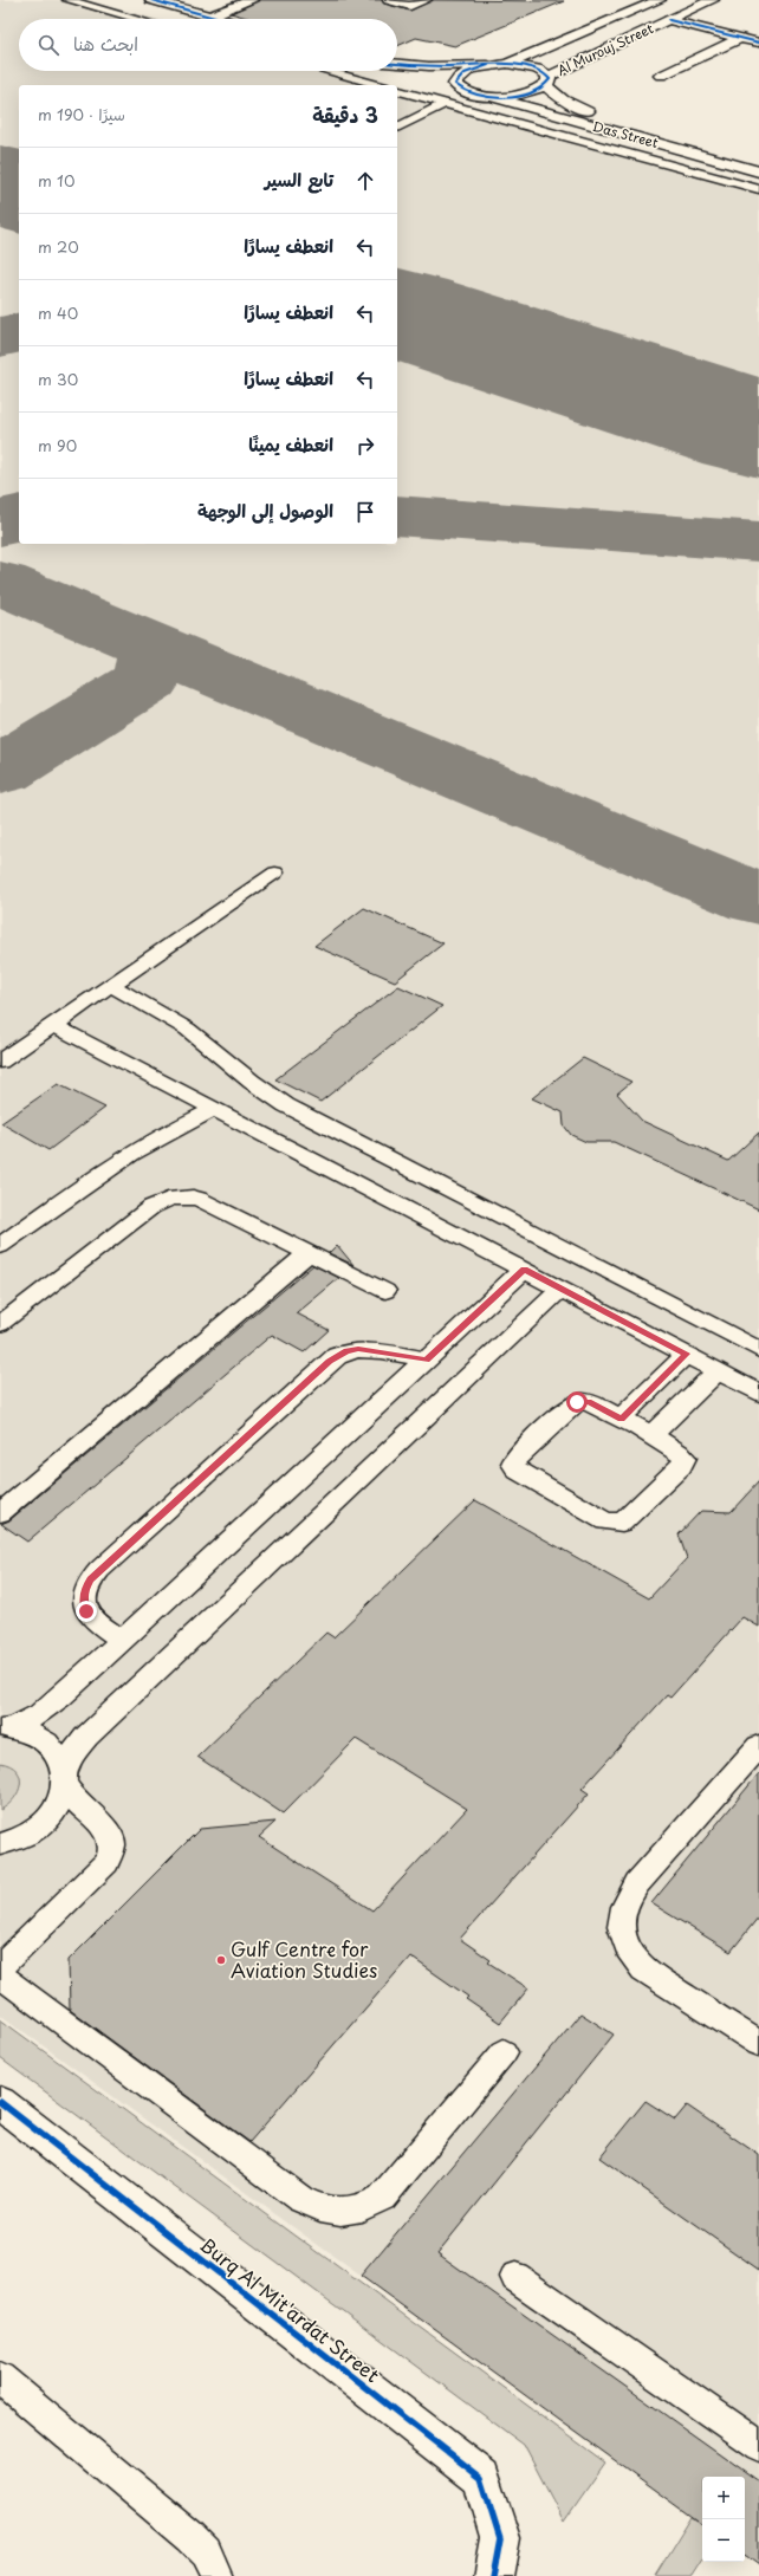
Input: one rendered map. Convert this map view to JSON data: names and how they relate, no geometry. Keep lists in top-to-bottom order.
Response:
{
  "streets": {
    "street": ["Al Murouj Street", "Das Street", "Burq Al Mit'ardat Street"]
  },
  "crossings": [
    ["Al Murouj Street", "Das Street"]
  ],
  "places": ["Gulf Centre for Aviation Studies"],
  "page": {
    "search": "ابحث هنا",
    "heading": ["3 دقيقة", "سيرًا · 190 m"],
    "list": [
      ["تابع السير", "10 m"],
      ["انعطف يسارًا", "20 m"],
      ["انعطف يسارًا", "40 m"],
      ["انعطف يسارًا", "30 m"],
      ["انعطف يمينًا", "90 m"],
      "الوصول إلى الوجهة"
    ],
    "map_buttons": ["+", "−"]
  }
}
